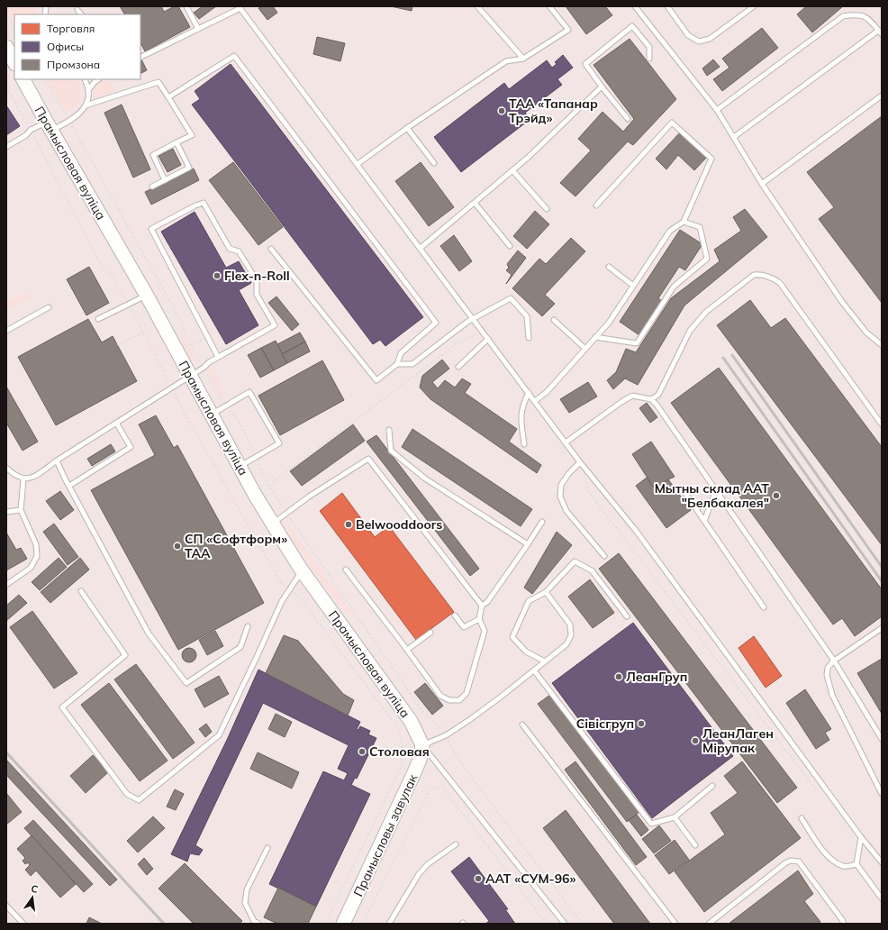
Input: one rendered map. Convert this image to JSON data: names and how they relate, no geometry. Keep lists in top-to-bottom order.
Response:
{
  "streets": {
    "main road": ["Прамысловая вуліца", "Прамысловы завулак"]
  },
  "crossings": [
    ["Прамысловая вуліца", "Прамысловы завулак"]
  ],
  "places": [
    "ТАА «Тапанар Трэйд»",
    "Flex-n-Roll",
    "Мытны склад ААТ \"Белбакалея\"",
    "Belwooddoors",
    "СП «Софтформ» ТАА",
    "ЛеанГруп",
    "Сівісгруп",
    "ЛеанЛаген Мірупак",
    "Столовая",
    "ААТ «СУМ-96»"
  ],
  "legend": ["Торговля", "Офисы", "Промзона"],
  "north": "top"
}
